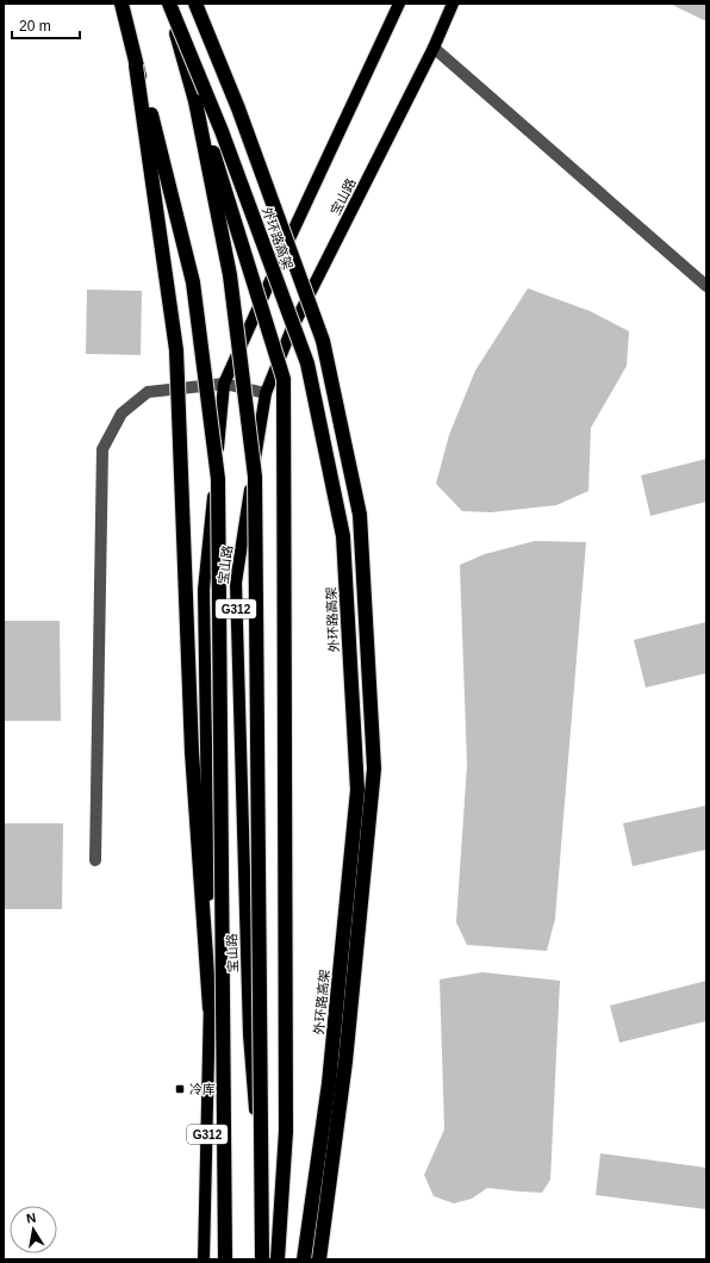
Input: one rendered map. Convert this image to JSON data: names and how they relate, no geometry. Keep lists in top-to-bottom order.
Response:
{
  "streets": {
    "highway": ["外环路高架"],
    "main road": ["宝山路", "G312"]
  },
  "places": {
    "transit": ["冷库"]
  },
  "scale_bar": "20 m",
  "north": "top"
}
